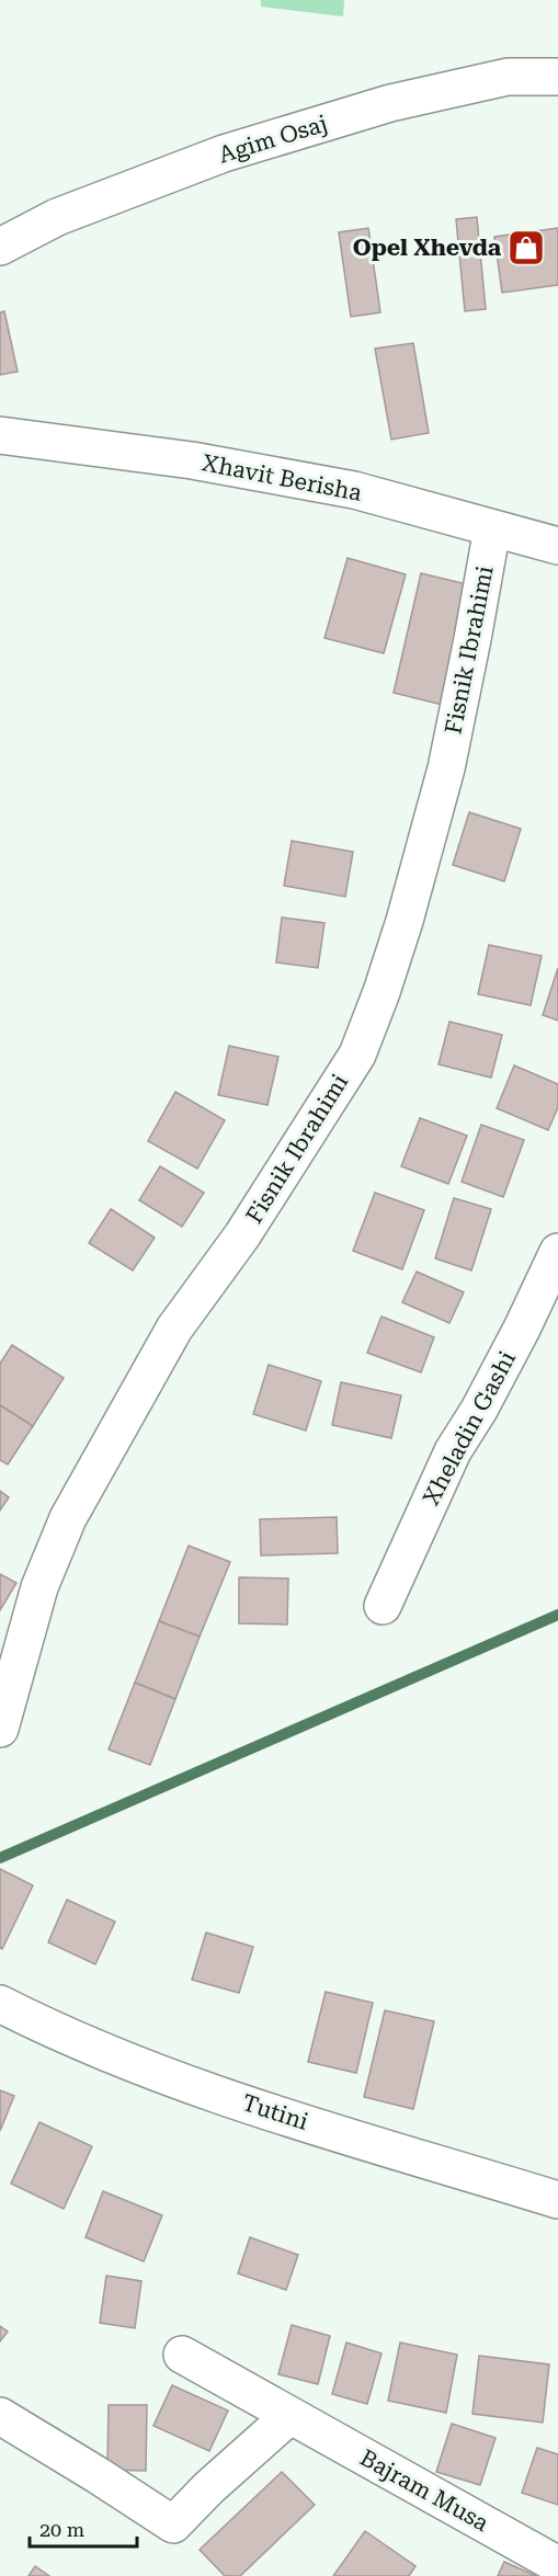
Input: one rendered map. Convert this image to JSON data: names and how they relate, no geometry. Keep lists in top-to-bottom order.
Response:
{
  "streets": {
    "street": [
      "Agim Osaj",
      "Xhavit Berisha",
      "Fisnik Ibrahimi",
      "Xheladin Gashi",
      "Tutini",
      "Bajram Musa"
    ]
  },
  "crossings": [
    ["Xhavit Berisha", "Fisnik Ibrahimi"]
  ],
  "places": {
    "shop": ["Opel Xhevda"]
  },
  "scale_bar": "20 m"
}
